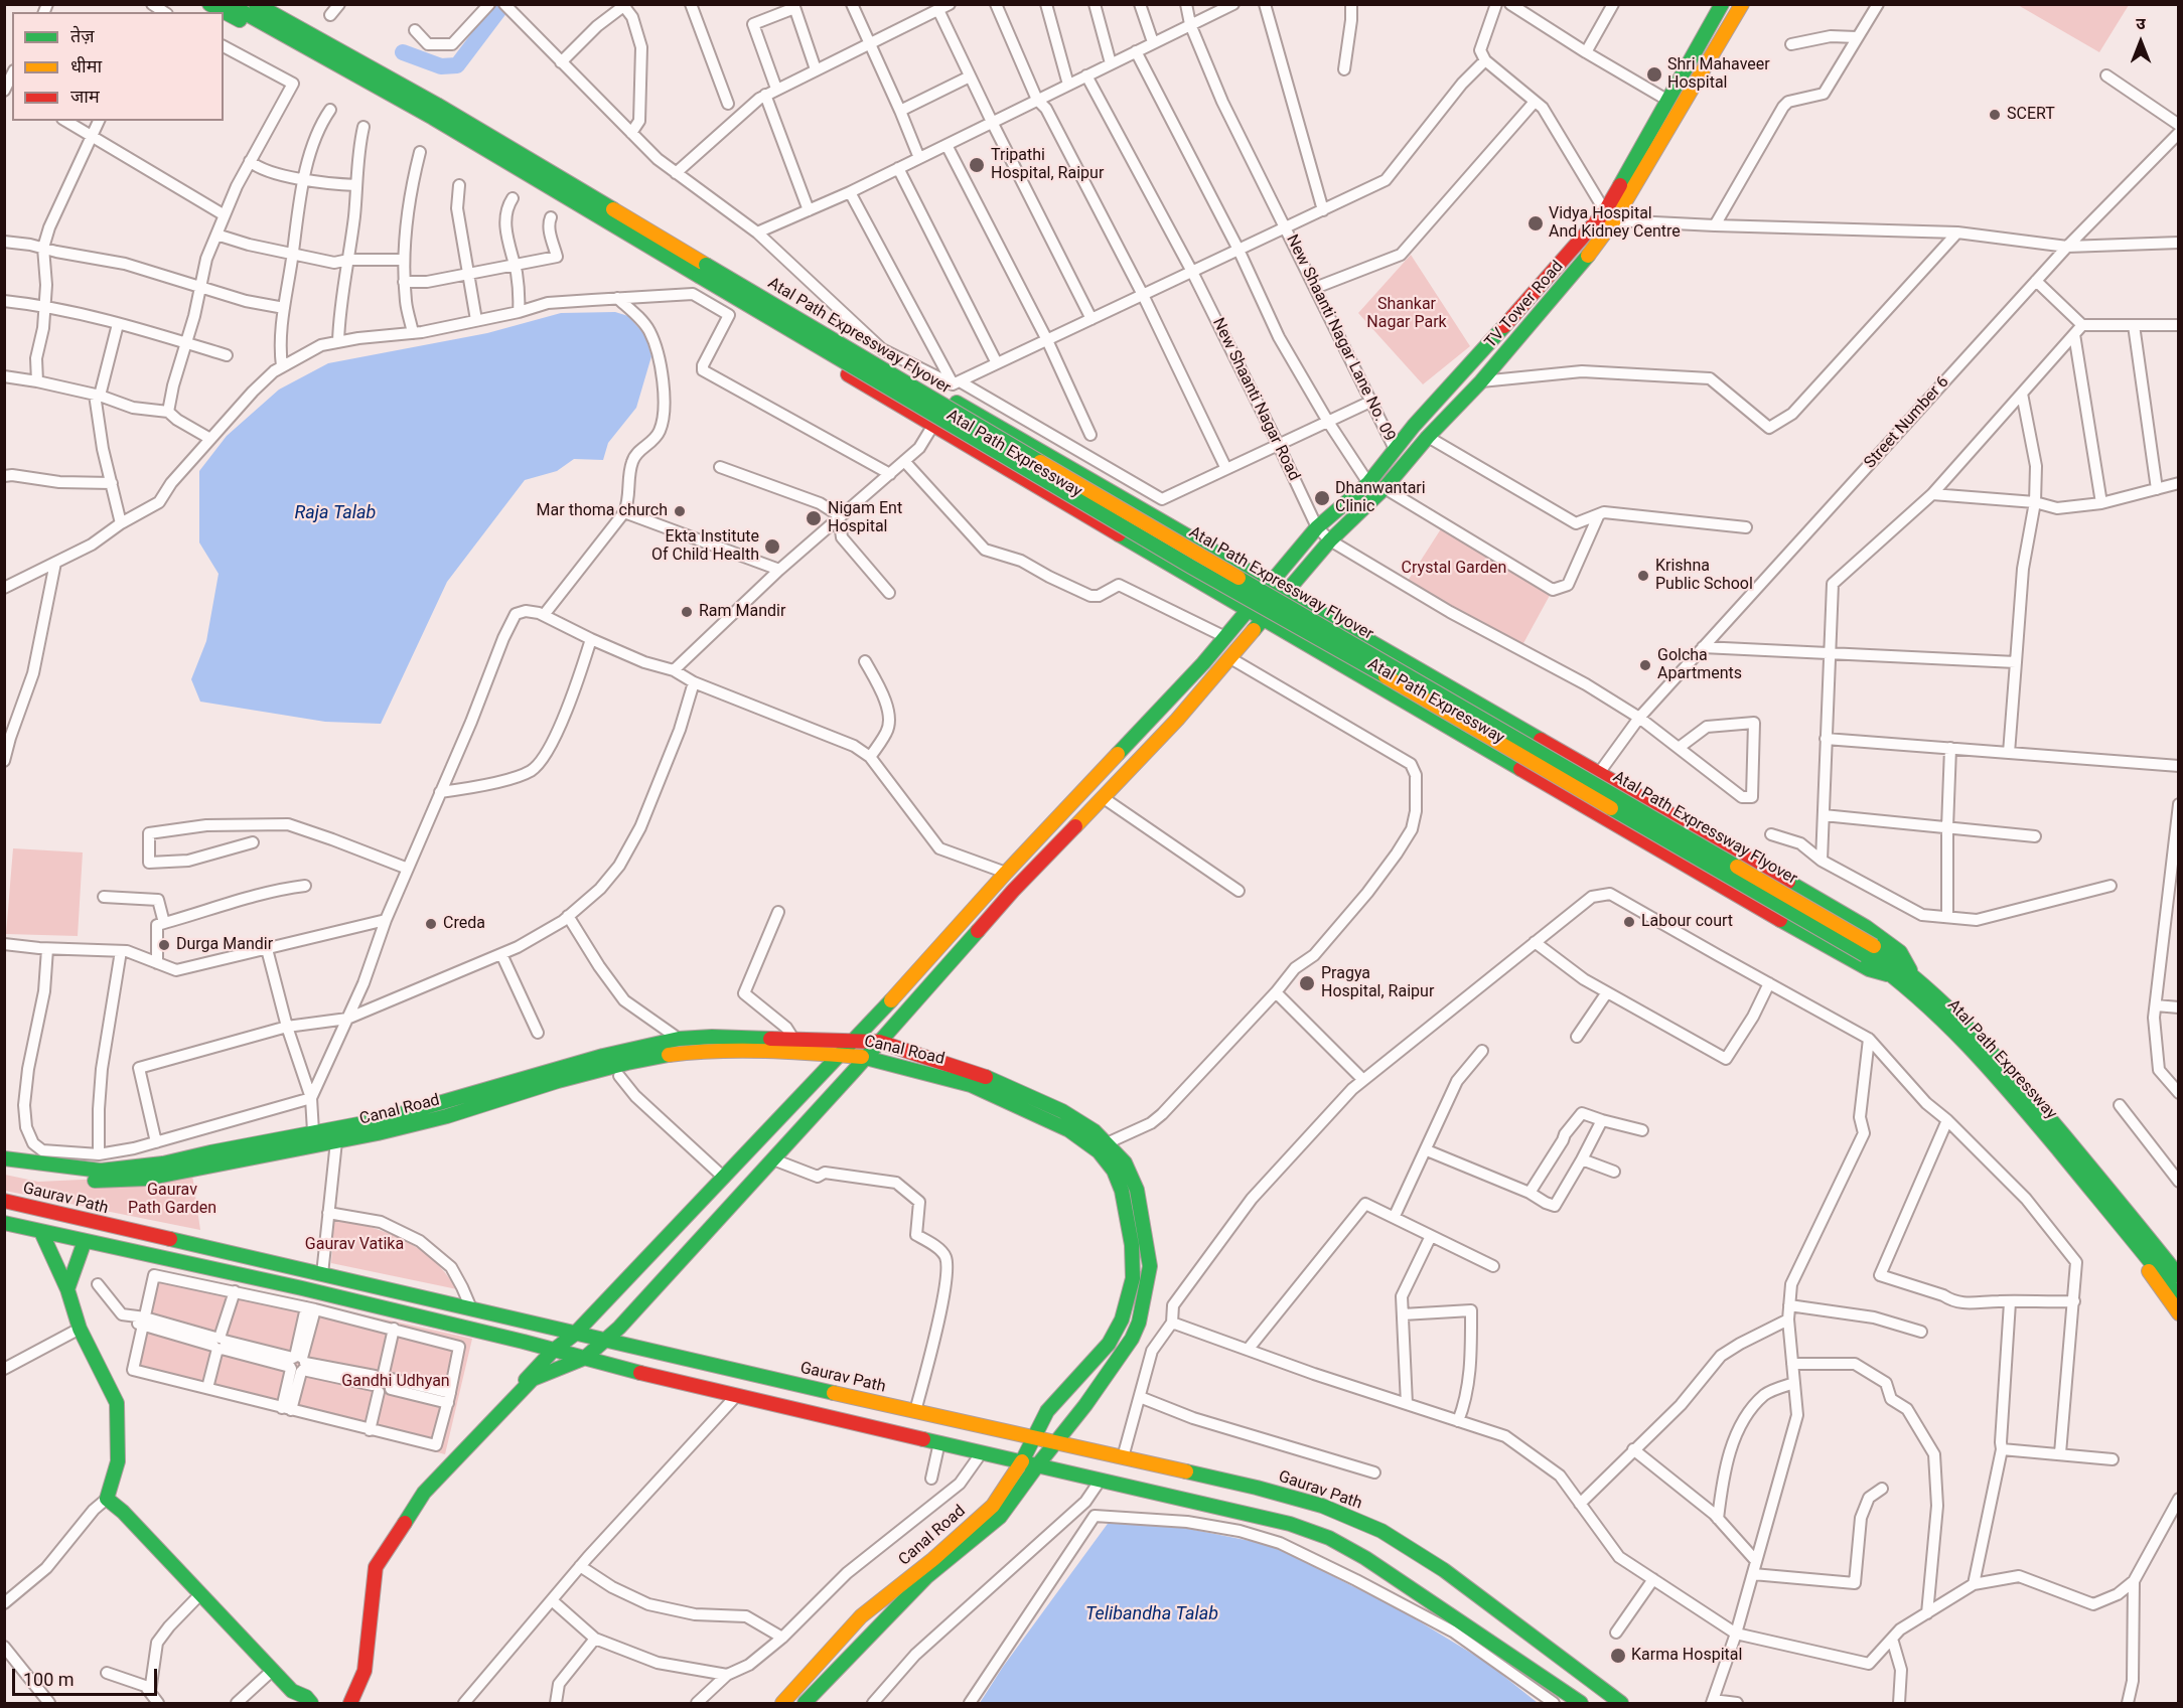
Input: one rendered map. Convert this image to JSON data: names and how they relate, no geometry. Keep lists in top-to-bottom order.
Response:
{
  "streets": {
    "main road": [
      "TV Tower Road",
      "Atal Path Expressway Flyover",
      "Atal Path Expressway",
      "Canal Road",
      "Gaurav Path"
    ],
    "street": ["New Shaanti Nagar Lane No. 09", "New Shaanti Nagar Road", "Street Number 6"]
  },
  "crossings": [
    ["TV Tower Road", "New Shaanti Nagar Lane No. 09"],
    ["TV Tower Road", "New Shaanti Nagar Road"],
    ["TV Tower Road", "Atal Path Expressway"],
    ["TV Tower Road", "Canal Road"],
    ["TV Tower Road", "Gaurav Path"],
    ["Atal Path Expressway Flyover", "Atal Path Expressway"],
    ["Street Number 6", "Atal Path Expressway"],
    ["Canal Road", "Gaurav Path"]
  ],
  "water": ["Raja Talab", "Telibandha Talab"],
  "parks": [
    "Shankar Nagar Park",
    "Crystal Garden",
    "Gaurav Path Garden",
    "Gaurav Vatika",
    "Gandhi Udhyan"
  ],
  "places": [
    "Shri Mahaveer Hospital",
    "SCERT",
    "Tripathi Hospital, Raipur",
    "Vidya Hospital And Kidney Centre",
    "Dhanwantari Clinic",
    "Mar thoma church",
    "Nigam Ent Hospital",
    "Ekta Institute Of Child Health",
    "Krishna Public School",
    "Ram Mandir",
    "Golcha Apartments",
    "Labour court",
    "Creda",
    "Durga Mandir",
    "Pragya Hospital, Raipur",
    "Karma Hospital"
  ],
  "legend": ["तेज़", "धीमा", "जाम"],
  "scale_bar": "100 m",
  "north": "top"
}
